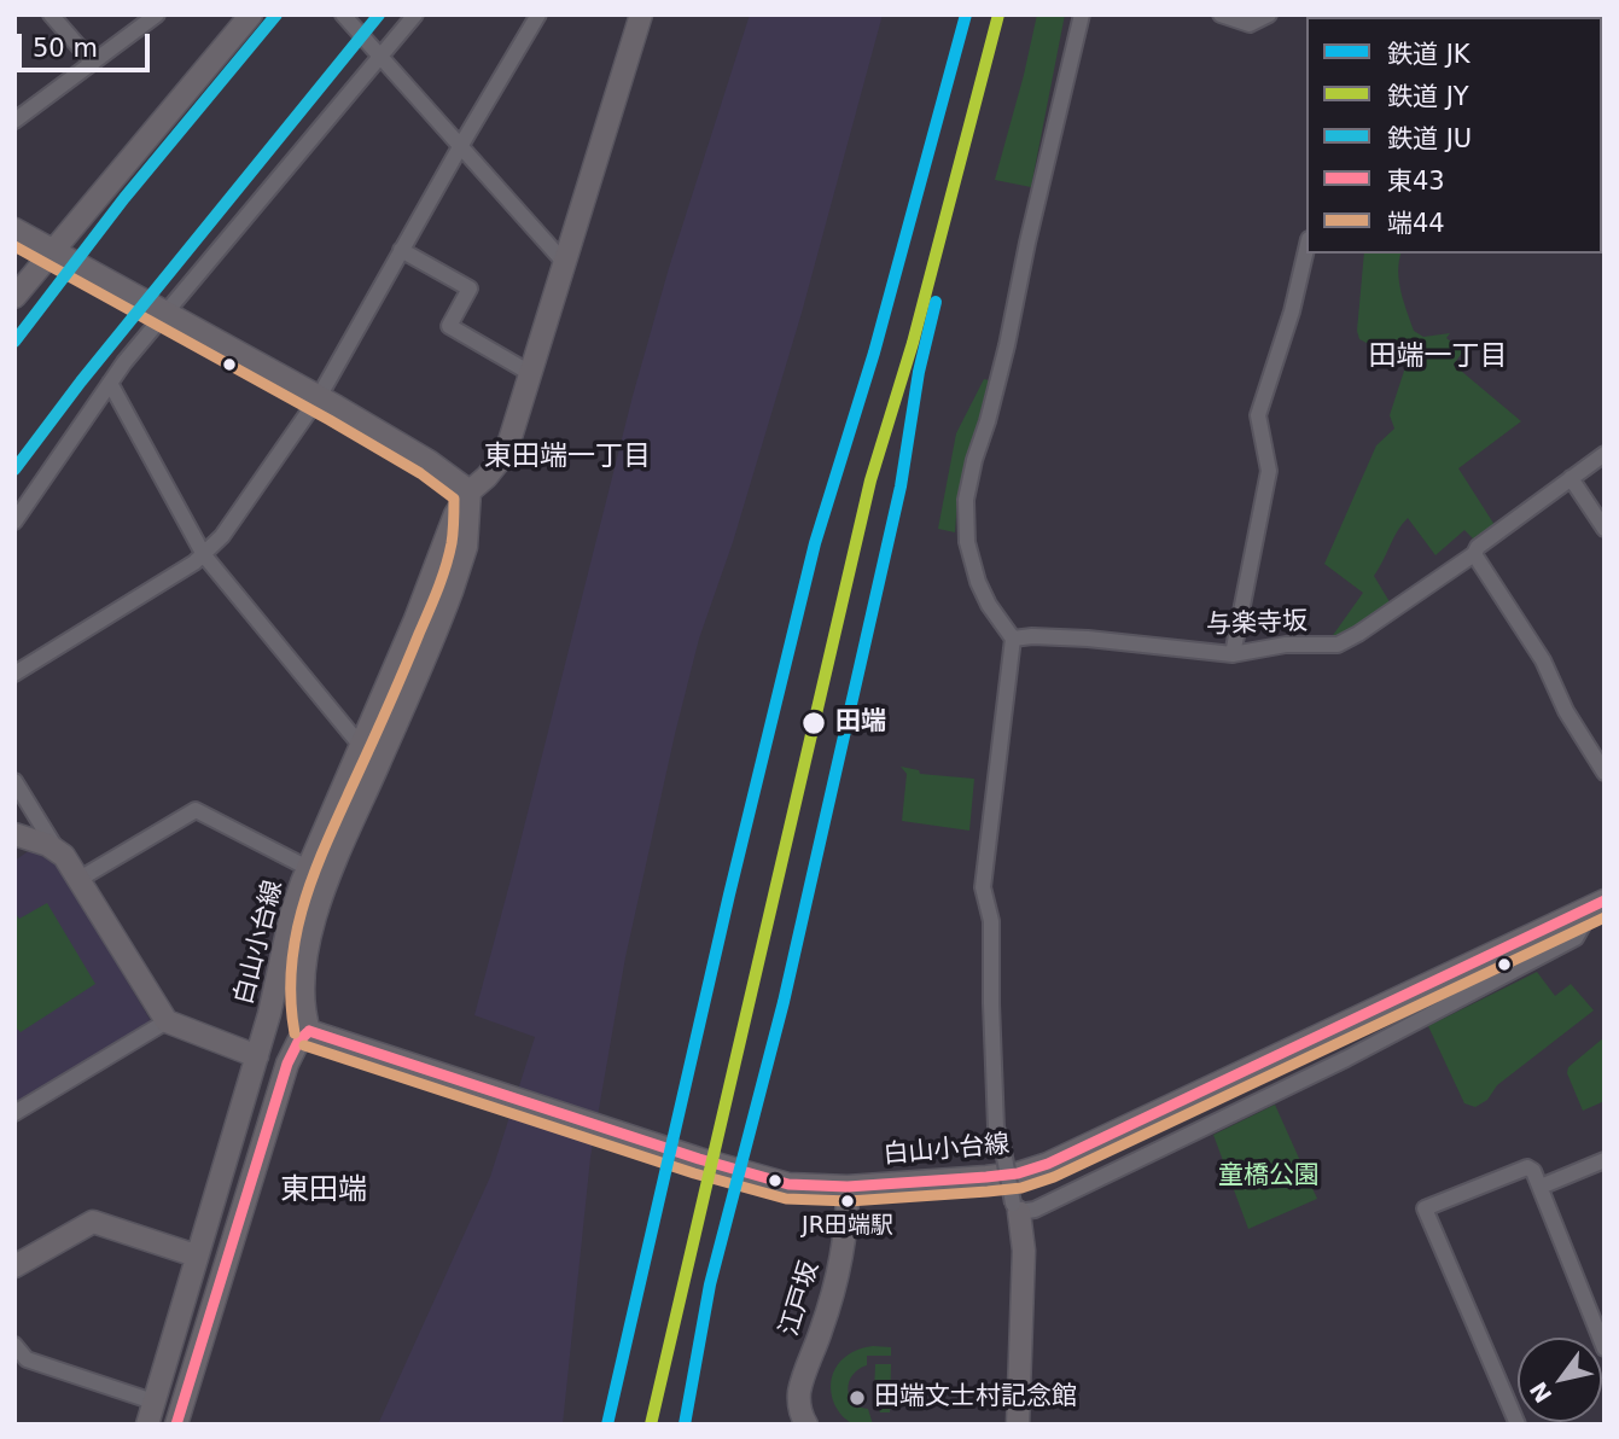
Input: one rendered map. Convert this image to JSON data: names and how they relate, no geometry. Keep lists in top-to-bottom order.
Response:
{
  "streets": {
    "main road": ["白山小台線", "江戸坂"],
    "street": ["与楽寺坂"]
  },
  "crossings": [
    ["白山小台線", "江戸坂"]
  ],
  "districts": ["田端一丁目", "東田端一丁目", "東田端"],
  "parks": ["童橋公園"],
  "places": ["田端", "JR田端駅", "田端文士村記念館"],
  "lines": [
    "rail line JK",
    "rail line JY",
    "rail line JU",
    "transit line 端44",
    "transit line 東43"
  ],
  "legend": [
    "鉄道 JK",
    "鉄道 JY",
    "鉄道 JU",
    "東43",
    "端44"
  ],
  "scale_bar": "50 m",
  "north": "bottom left"
}
